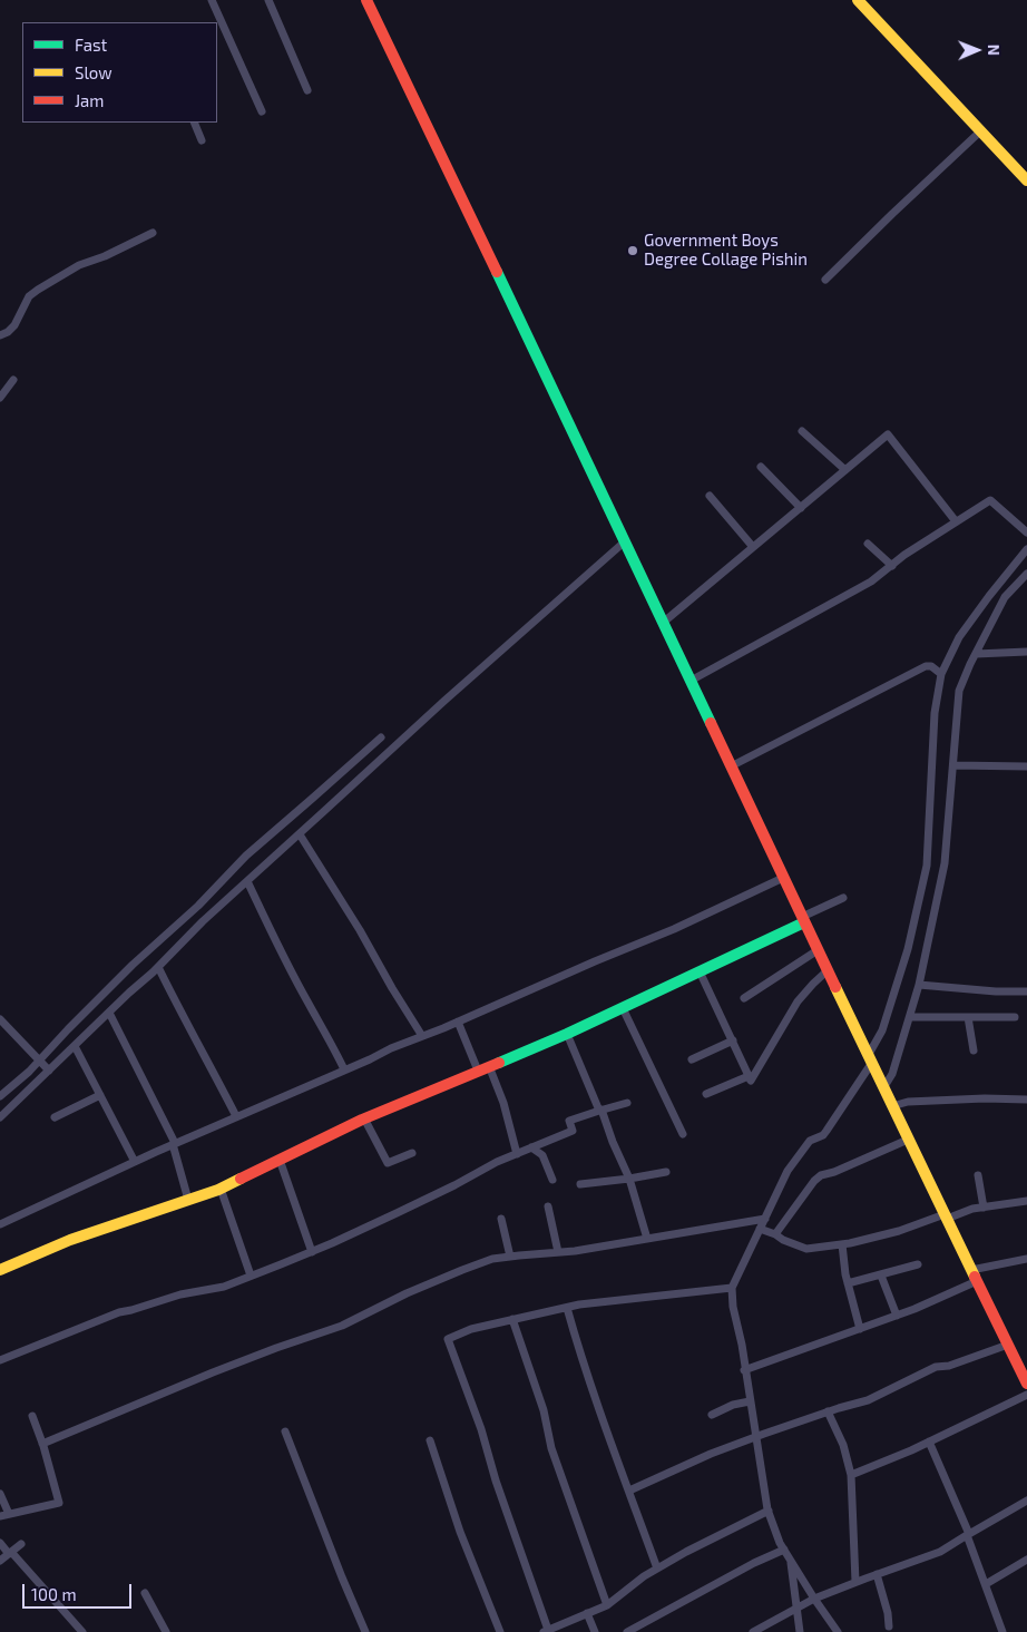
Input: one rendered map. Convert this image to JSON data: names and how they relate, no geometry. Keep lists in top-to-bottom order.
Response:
{
  "places": ["Government Boys Degree Collage Pishin"],
  "legend": ["Fast", "Slow", "Jam"],
  "scale_bar": "100 m",
  "north": "right"
}
